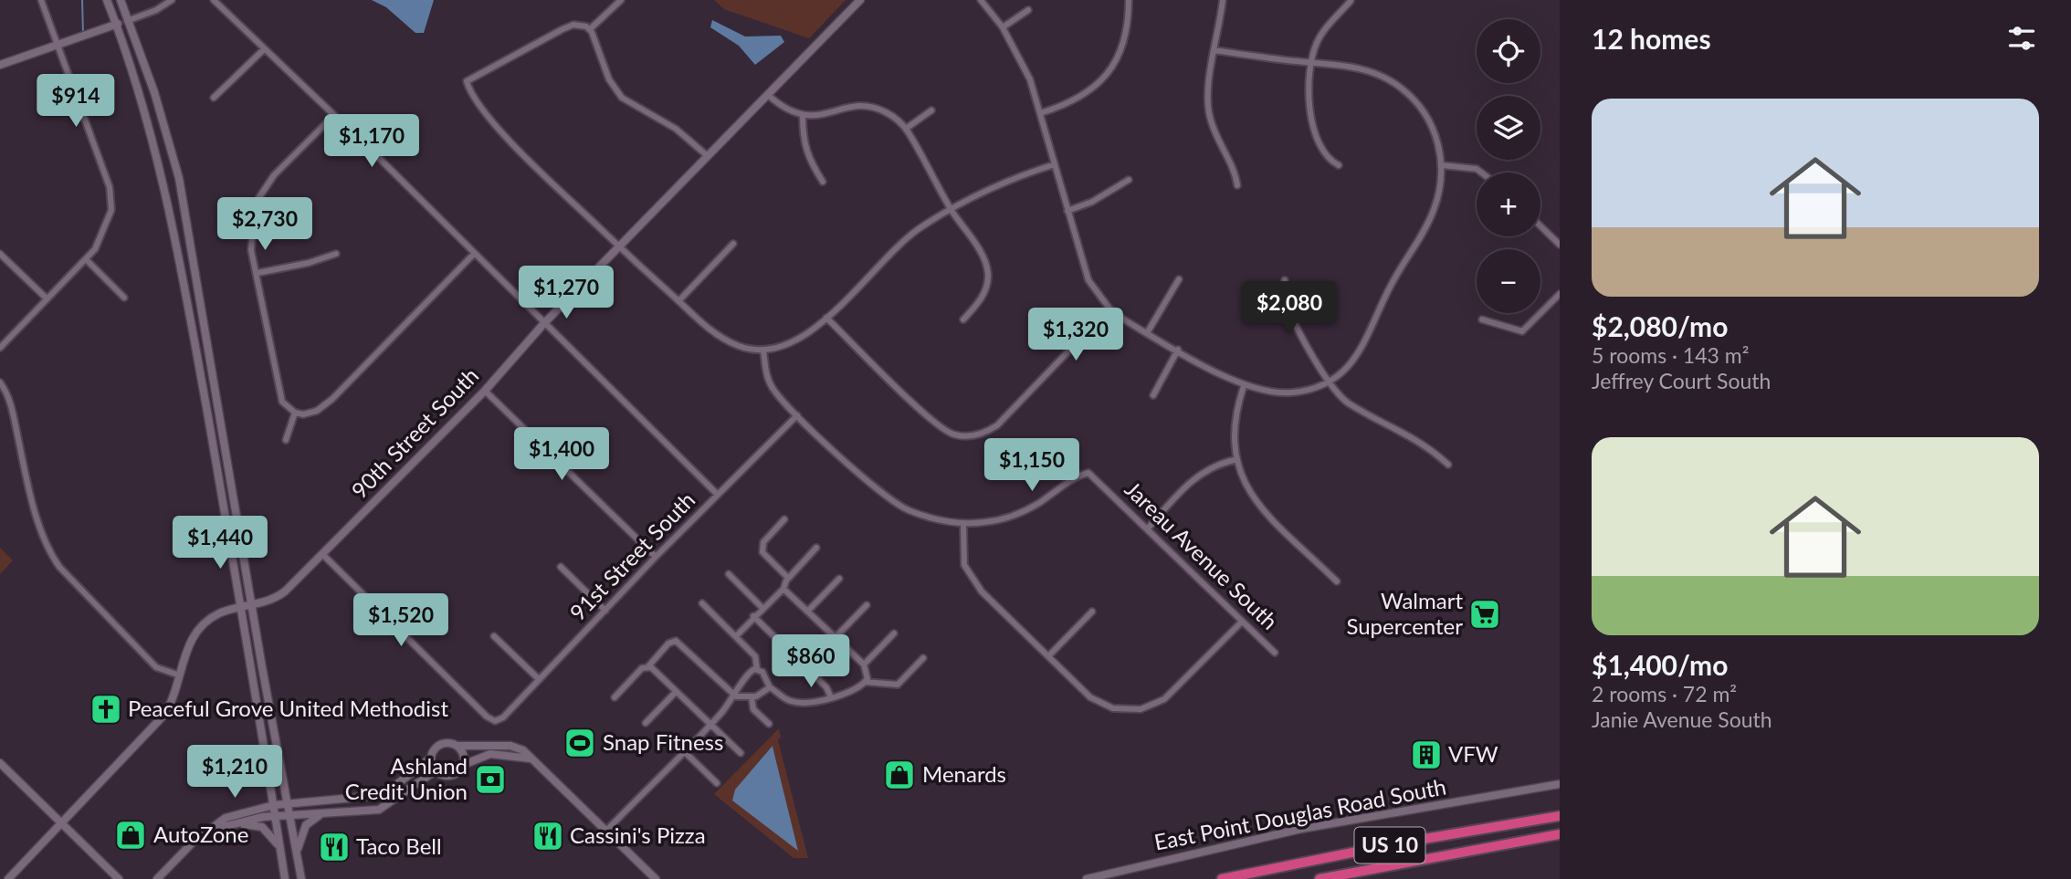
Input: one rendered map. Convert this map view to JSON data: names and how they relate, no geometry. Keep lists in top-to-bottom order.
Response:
{
  "streets": {
    "highway": ["US 10"],
    "street": [
      "90th Street South",
      "Jareau Avenue South",
      "91st Street South",
      "East Point Douglas Road South"
    ]
  },
  "crossings": [
    ["90th Street South", "91st Street South"],
    ["Jareau Avenue South", "91st Street South"]
  ],
  "places": {
    "supermarket": ["Walmart Supercenter"],
    "church": ["Peaceful Grove United Methodist"],
    "sports": ["Snap Fitness"],
    "building": ["VFW"],
    "shop": ["Menards", "AutoZone"],
    "bank": ["Ashland Credit Union"],
    "restaurant": ["Cassini's Pizza", "Taco Bell"]
  },
  "page": {
    "heading": "12 homes",
    "map_buttons": ["+", "−"],
    "price": [
      "$914",
      "$1,170",
      "$2,730",
      "$1,270",
      "$2,080",
      "$1,320",
      "$1,400",
      "$1,150",
      "$1,440",
      "$1,520",
      "$860",
      "$1,210"
    ],
    "list": [
      {
        "name": "$2,080/mo",
        "note": "5 rooms · 143 m² · Jeffrey Court South"
      },
      {
        "name": "$1,400/mo",
        "note": "2 rooms · 72 m² · Janie Avenue South"
      }
    ]
  }
}
